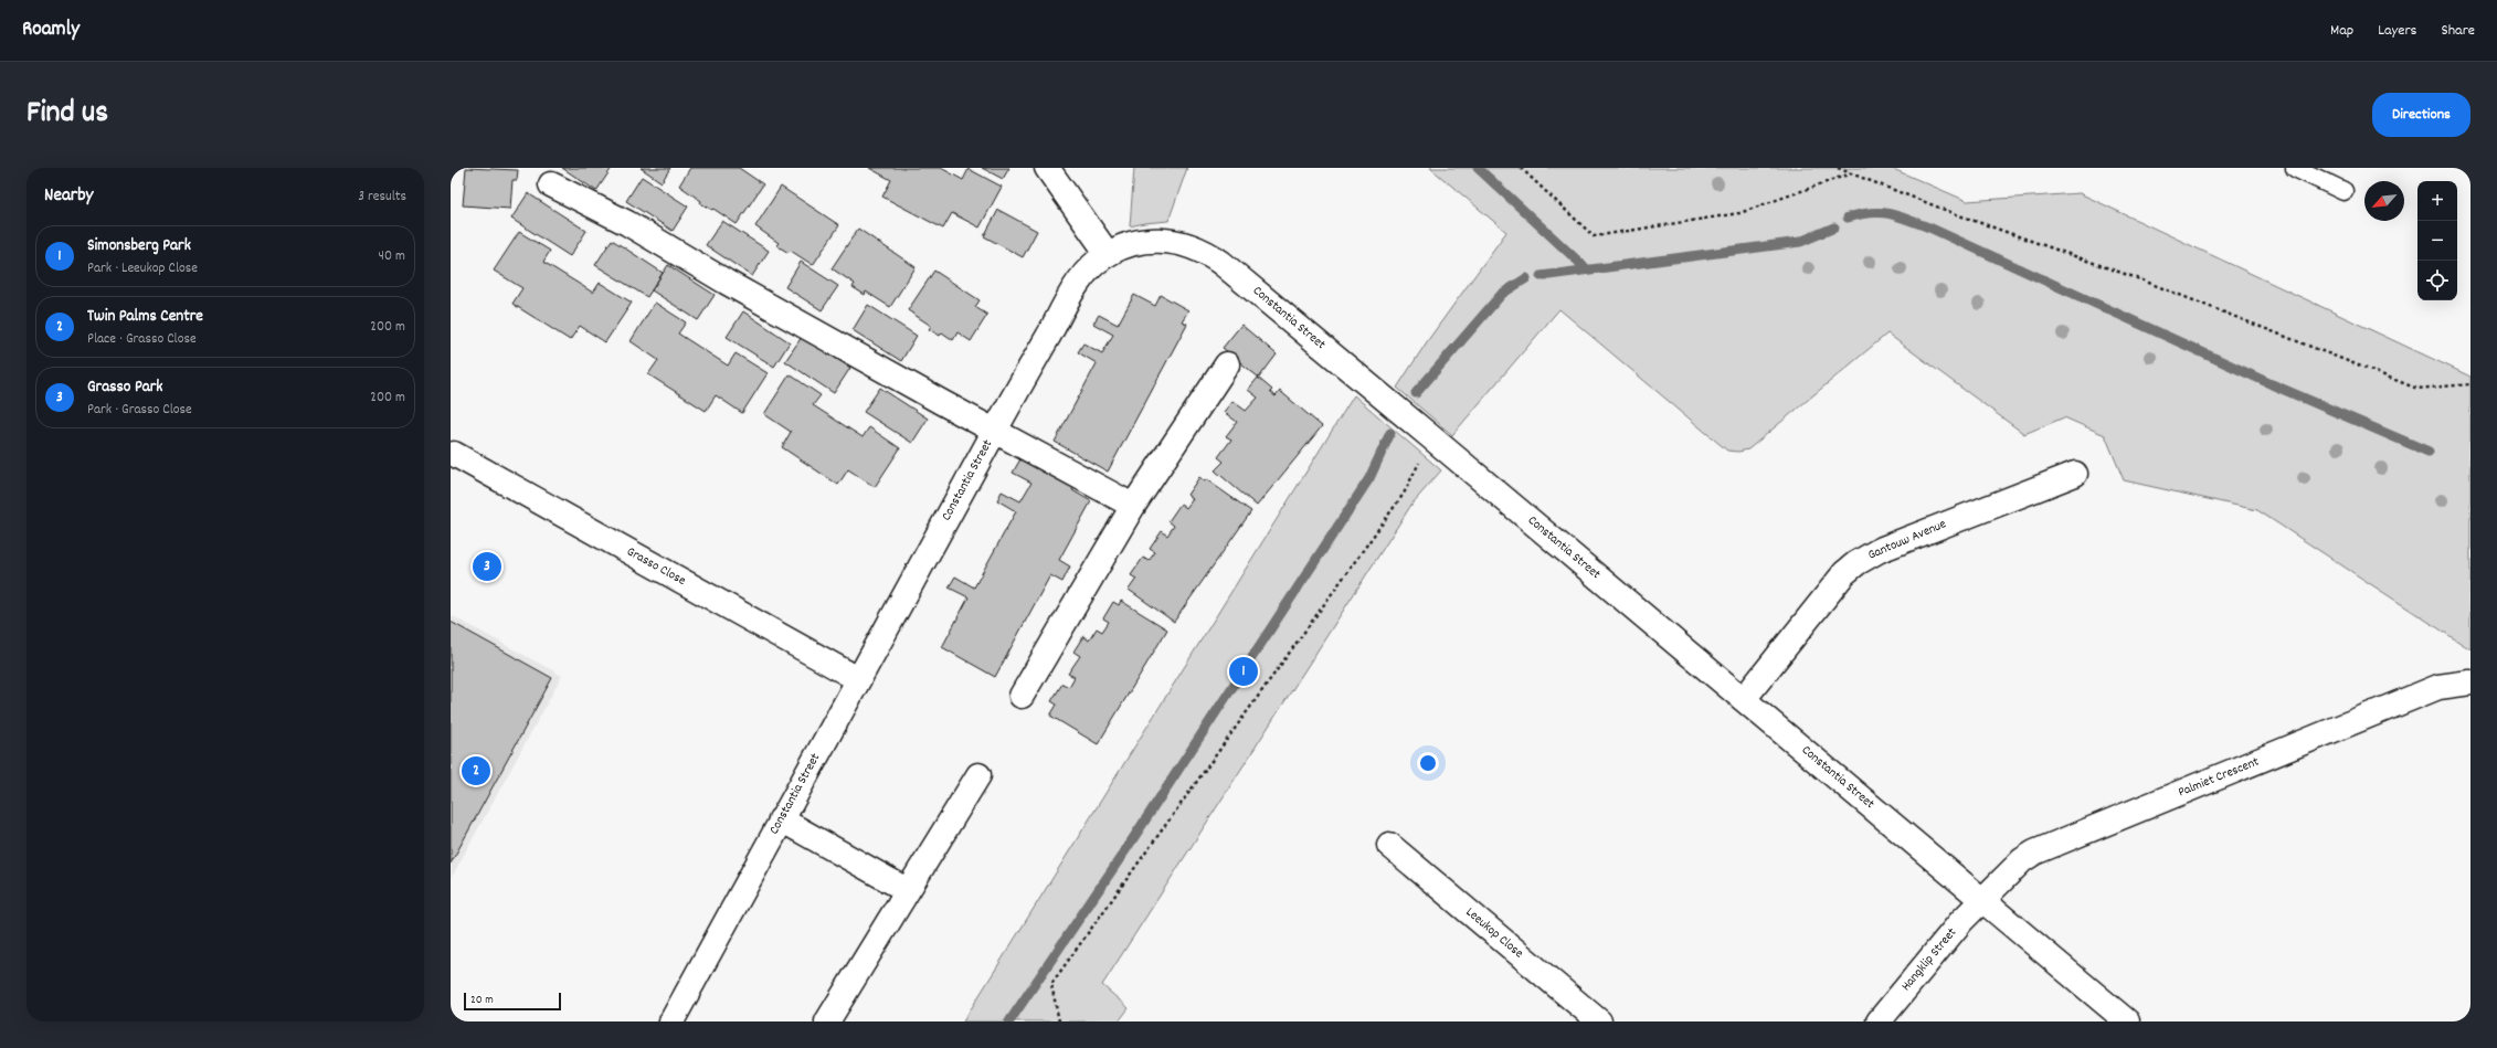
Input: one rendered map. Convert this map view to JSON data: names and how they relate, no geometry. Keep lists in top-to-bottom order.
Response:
{
  "streets": {
    "street": [
      "Constantia Street",
      "Gantouw Avenue",
      "Grasso Close",
      "Palmiet Crescent",
      "Leeukop Close",
      "Hangklip Street"
    ]
  },
  "crossings": [
    ["Constantia Street", "Gantouw Avenue"],
    ["Constantia Street", "Grasso Close"],
    ["Constantia Street", "Palmiet Crescent"],
    ["Constantia Street", "Hangklip Street"],
    ["Palmiet Crescent", "Hangklip Street"]
  ],
  "scale_bar": "20 m",
  "north": "bottom left",
  "page": {
    "header": "Roamly",
    "nav": ["Map", "Layers", "Share"],
    "title": "Find us",
    "buttons": "Directions",
    "heading": ["Nearby", "3 results"],
    "map_buttons": ["+", "−"],
    "list": [
      {
        "mark": "1",
        "name": "Simonsberg Park",
        "note": "Park · Leeukop Close",
        "value": "40 m"
      },
      {
        "mark": "2",
        "name": "Twin Palms Centre",
        "note": "Place · Grasso Close",
        "value": "200 m"
      },
      {
        "mark": "3",
        "name": "Grasso Park",
        "note": "Park · Grasso Close",
        "value": "200 m"
      }
    ],
    "pins": ["3", "1", "2"],
    "scale": "20 m"
  }
}
